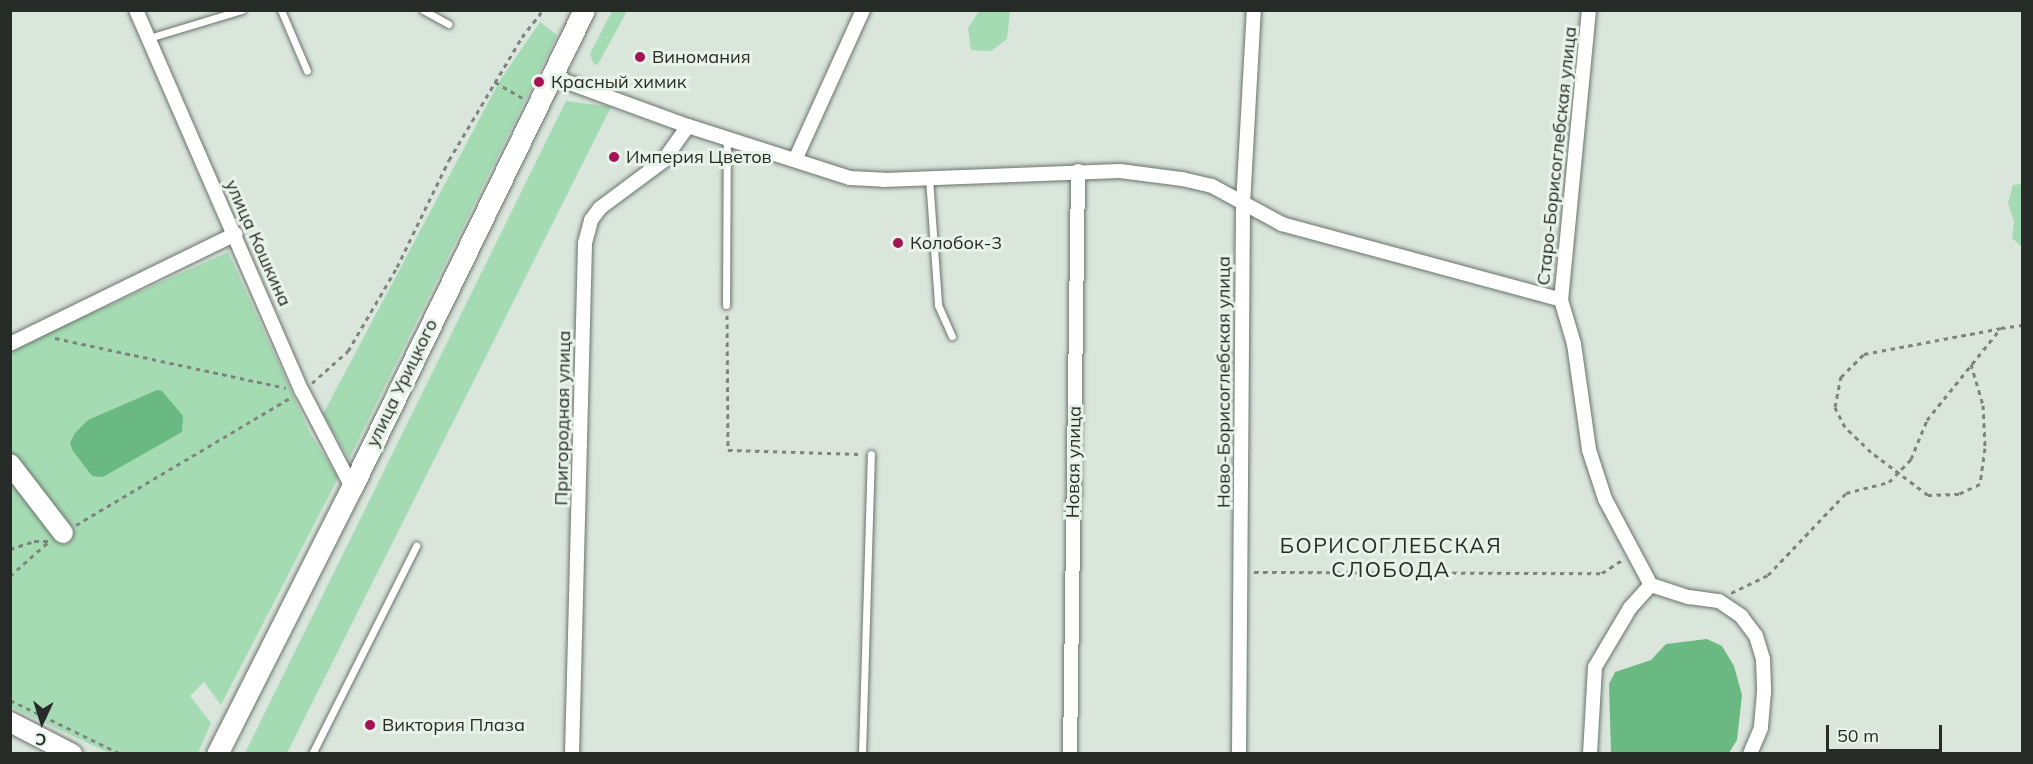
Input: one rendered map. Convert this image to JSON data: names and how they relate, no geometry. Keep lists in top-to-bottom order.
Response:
{
  "streets": {
    "main road": ["улица Урицкого"],
    "street": [
      "Старо-Борисоглебская улица",
      "улица Кошкина",
      "Ново-Борисоглебская улица",
      "Пригородная улица",
      "Новая улица"
    ]
  },
  "crossings": [
    ["улица Кошкина", "улица Урицкого"]
  ],
  "districts": ["БОРИСОГЛЕБСКАЯ СЛОБОДА"],
  "places": [
    "Виномания",
    "Красный химик",
    "Империя Цветов",
    "Колобок-3",
    "Виктория Плаза"
  ],
  "scale_bar": "50 m",
  "north": "bottom"
}
